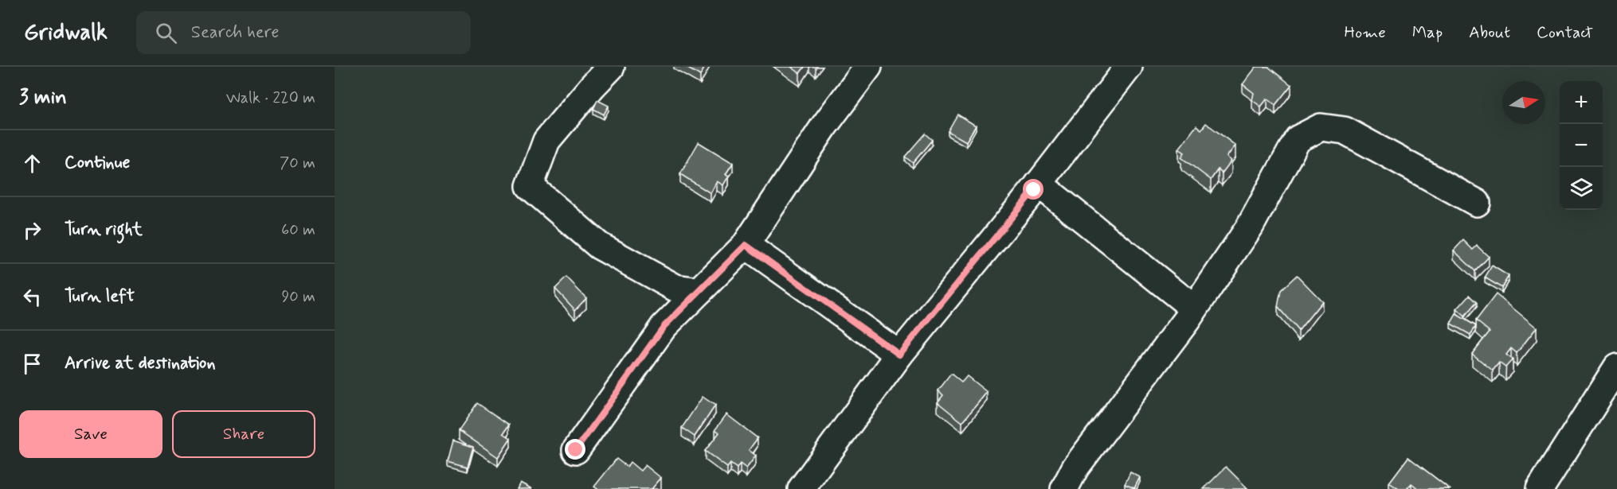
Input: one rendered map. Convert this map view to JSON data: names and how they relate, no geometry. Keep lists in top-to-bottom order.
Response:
{
  "north": "right",
  "page": {
    "header": "Gridwalk",
    "search": "Search here",
    "nav": [
      "Home",
      "Map",
      "About",
      "Contact"
    ],
    "heading": ["3 min", "Walk · 220 m"],
    "map_buttons": ["+", "−"],
    "list": [
      ["Continue", "70 m"],
      ["Turn right", "60 m"],
      ["Turn left", "90 m"],
      "Arrive at destination"
    ],
    "buttons": ["Save", "Share"]
  }
}
